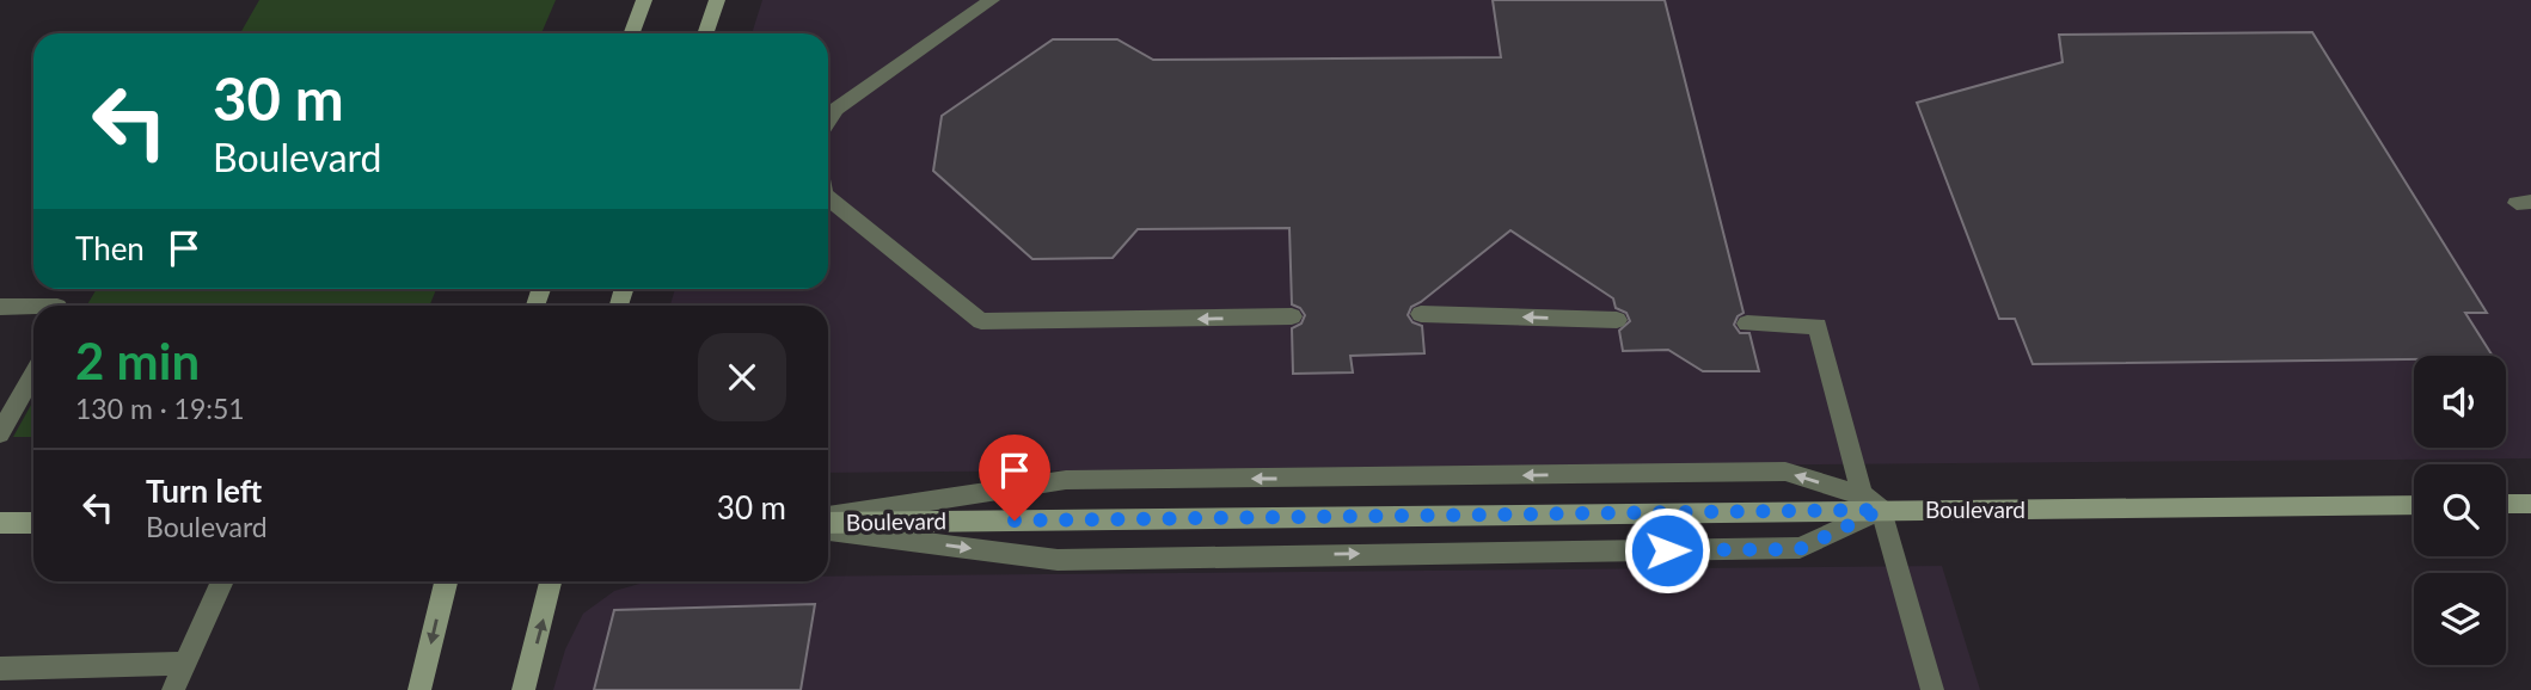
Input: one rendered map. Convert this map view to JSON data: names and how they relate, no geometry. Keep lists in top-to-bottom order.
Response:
{
  "streets": {
    "main road": ["Boulevard"]
  },
  "page": {
    "turn": ["30 m", "Boulevard"],
    "then": "Then",
    "heading": ["2 min", "130 m · 19:51"],
    "list": [
      {
        "name": "Turn left",
        "note": "Boulevard",
        "value": "30 m"
      }
    ]
  }
}
